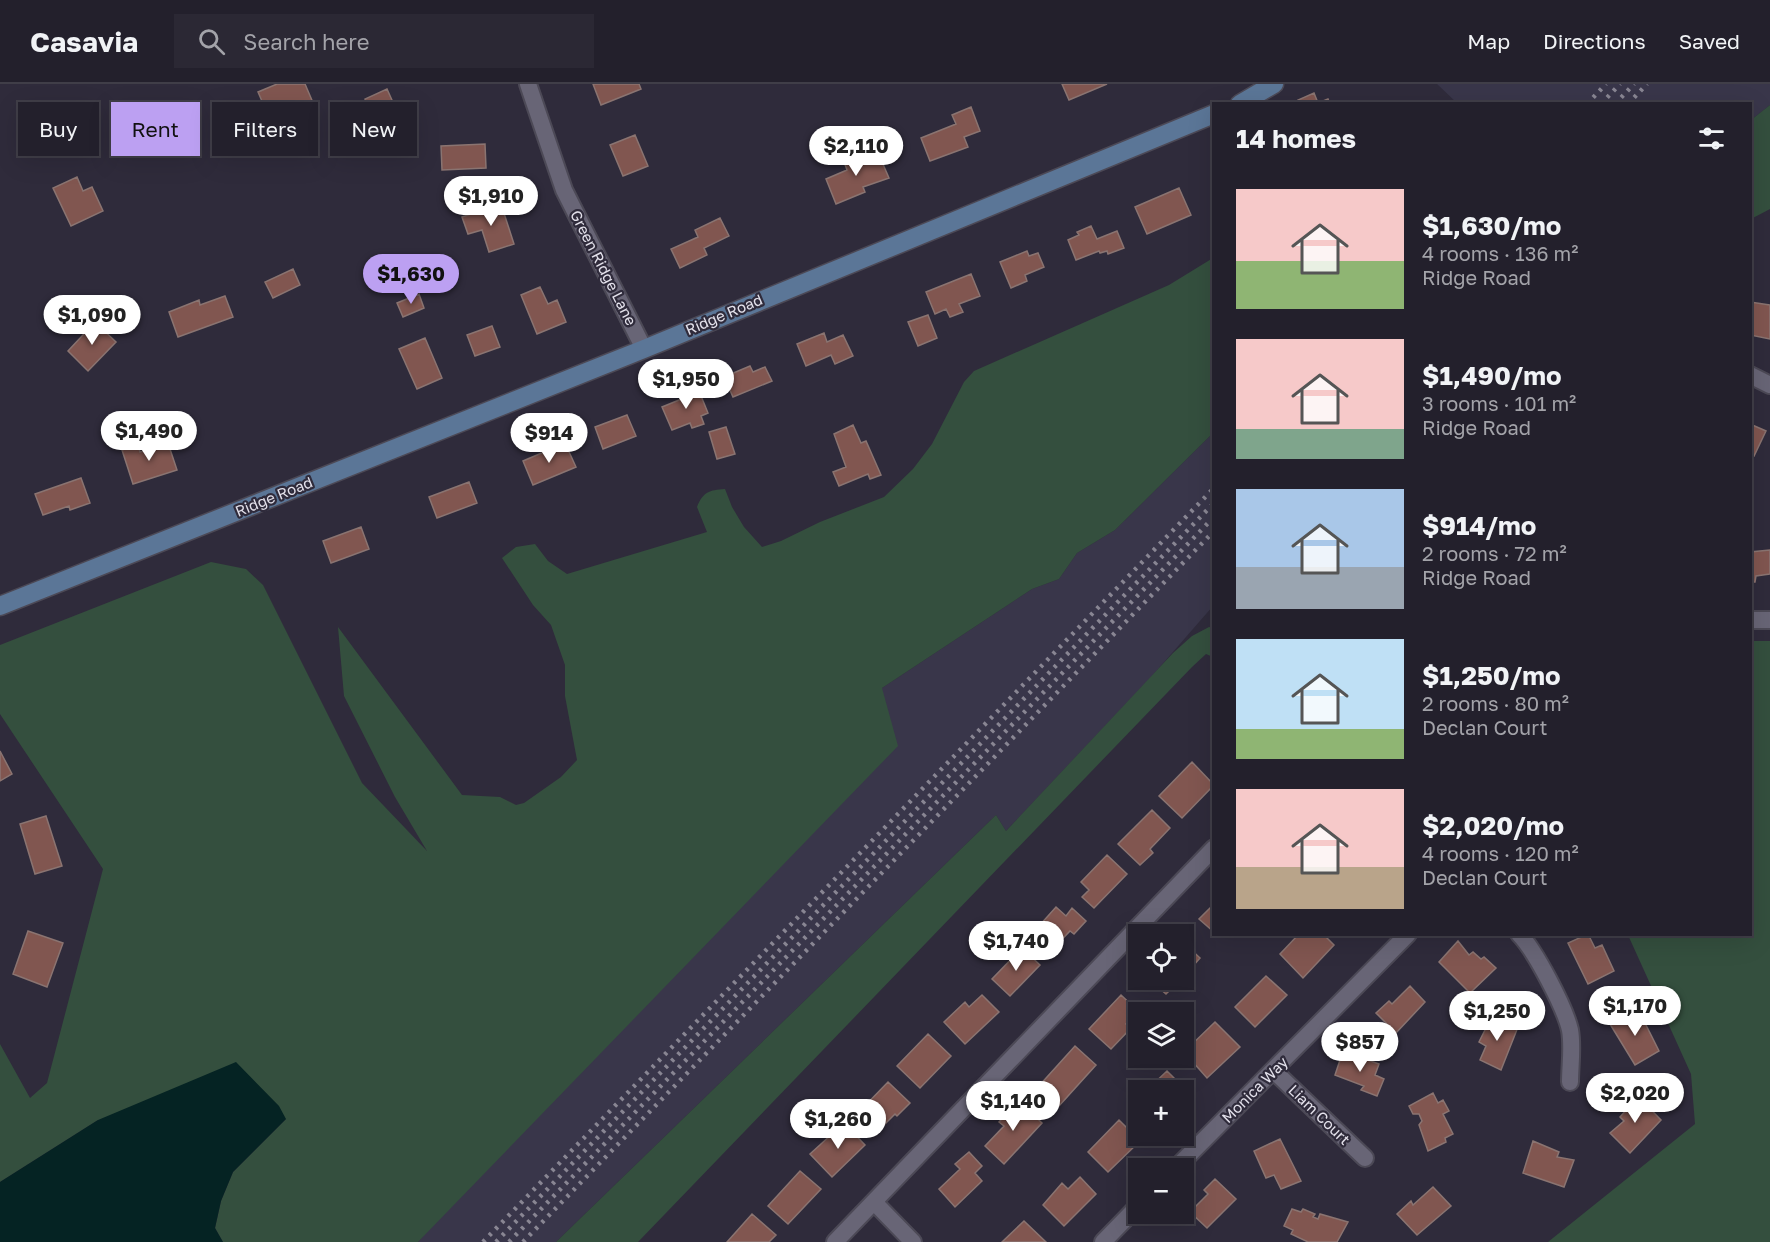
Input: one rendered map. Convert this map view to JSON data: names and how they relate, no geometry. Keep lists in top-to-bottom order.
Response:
{
  "streets": {
    "street": [
      "Green Ridge Lane",
      "Ridge Road",
      "Monica Way",
      "Liam Court"
    ]
  },
  "crossings": [
    ["Green Ridge Lane", "Ridge Road"],
    ["Monica Way", "Liam Court"]
  ],
  "page": {
    "header": "Casavia",
    "search": "Search here",
    "nav": ["Map", "Directions", "Saved"],
    "chip": [
      "Buy",
      "Rent",
      "Filters",
      "New"
    ],
    "heading": "14 homes",
    "price": [
      "$2,110",
      "$1,910",
      "$1,630",
      "$1,090",
      "$1,950",
      "$1,490",
      "$914",
      "$1,740",
      "$1,170",
      "$1,250",
      "$857",
      "$2,020",
      "$1,140",
      "$1,260"
    ],
    "list": [
      {
        "name": "$1,630/mo",
        "note": "4 rooms · 136 m² · Ridge Road"
      },
      {
        "name": "$1,490/mo",
        "note": "3 rooms · 101 m² · Ridge Road"
      },
      {
        "name": "$914/mo",
        "note": "2 rooms · 72 m² · Ridge Road"
      },
      {
        "name": "$1,250/mo",
        "note": "2 rooms · 80 m² · Declan Court"
      },
      {
        "name": "$2,020/mo",
        "note": "4 rooms · 120 m² · Declan Court"
      }
    ],
    "map_buttons": ["+", "−"]
  }
}
